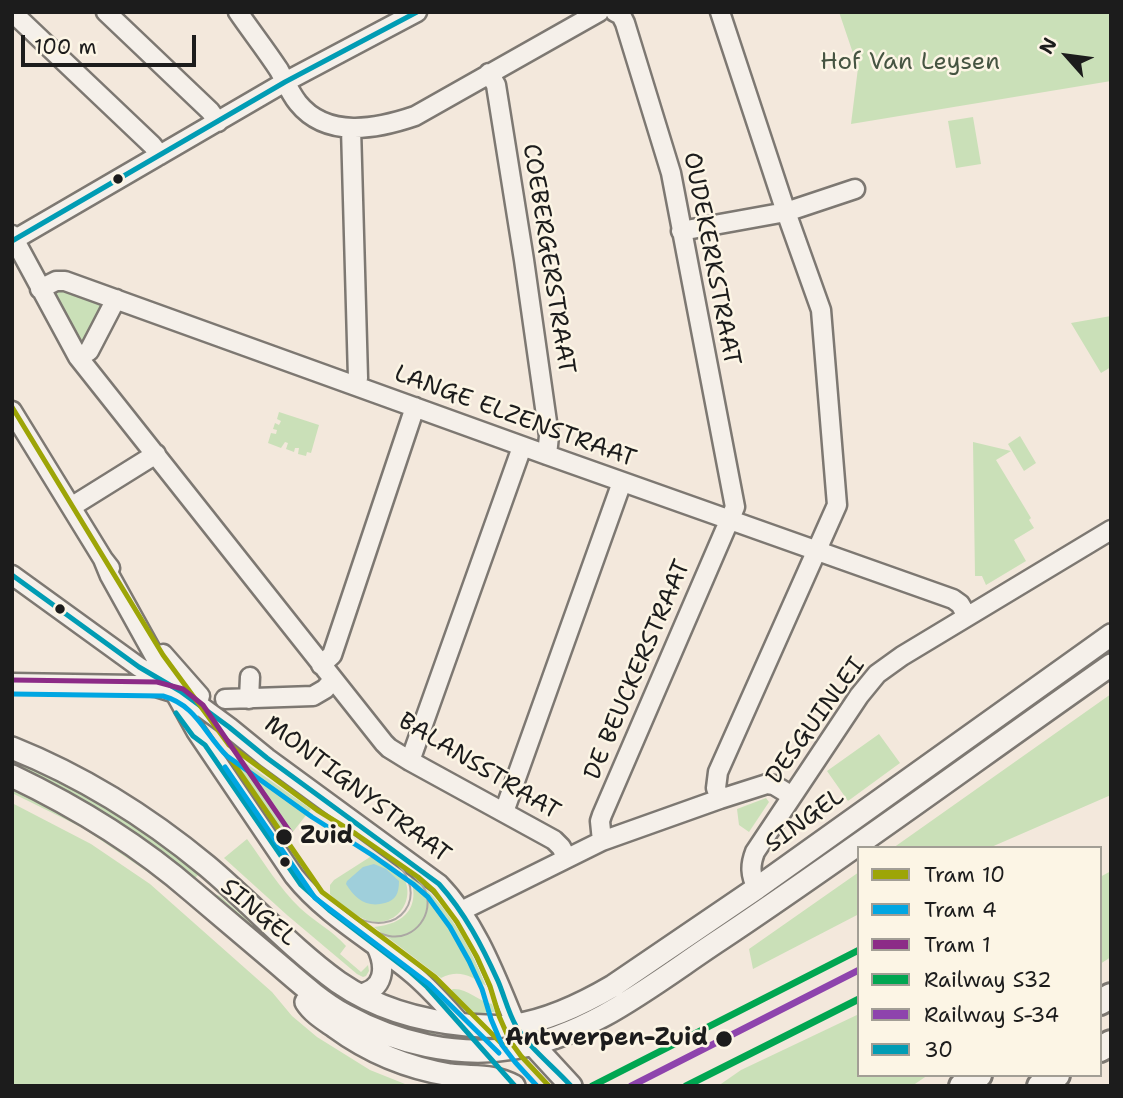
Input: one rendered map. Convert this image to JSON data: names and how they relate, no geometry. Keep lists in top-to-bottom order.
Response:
{
  "streets": {
    "main road": ["MONTIGNYSTRAAT", "SINGEL"],
    "street": [
      "COEBERGERSTRAAT",
      "OUDEKERKSTRAAT",
      "LANGE ELZENSTRAAT",
      "DE BEUCKERSTRAAT",
      "DESGUINLEI",
      "BALANSSTRAAT"
    ]
  },
  "crossings": [
    ["COEBERGERSTRAAT", "LANGE ELZENSTRAAT"],
    ["OUDEKERKSTRAAT", "LANGE ELZENSTRAAT"],
    ["OUDEKERKSTRAAT", "DE BEUCKERSTRAAT"],
    ["LANGE ELZENSTRAAT", "DE BEUCKERSTRAAT"],
    ["LANGE ELZENSTRAAT", "DESGUINLEI"],
    ["LANGE ELZENSTRAAT", "BALANSSTRAAT"],
    ["DESGUINLEI", "SINGEL"],
    ["MONTIGNYSTRAAT", "SINGEL"]
  ],
  "parks": ["Hof Van Leysen"],
  "places": ["Zuid", "Antwerpen-Zuid"],
  "lines": [
    "transit line 30",
    "tram line 10",
    "tram line 1",
    "tram line 4",
    "rail line S32",
    "rail line S-34"
  ],
  "legend": [
    "Tram 10",
    "Tram 4",
    "Tram 1",
    "Railway S32",
    "Railway S-34",
    "30"
  ],
  "scale_bar": "100 m",
  "north": "top left"
}
